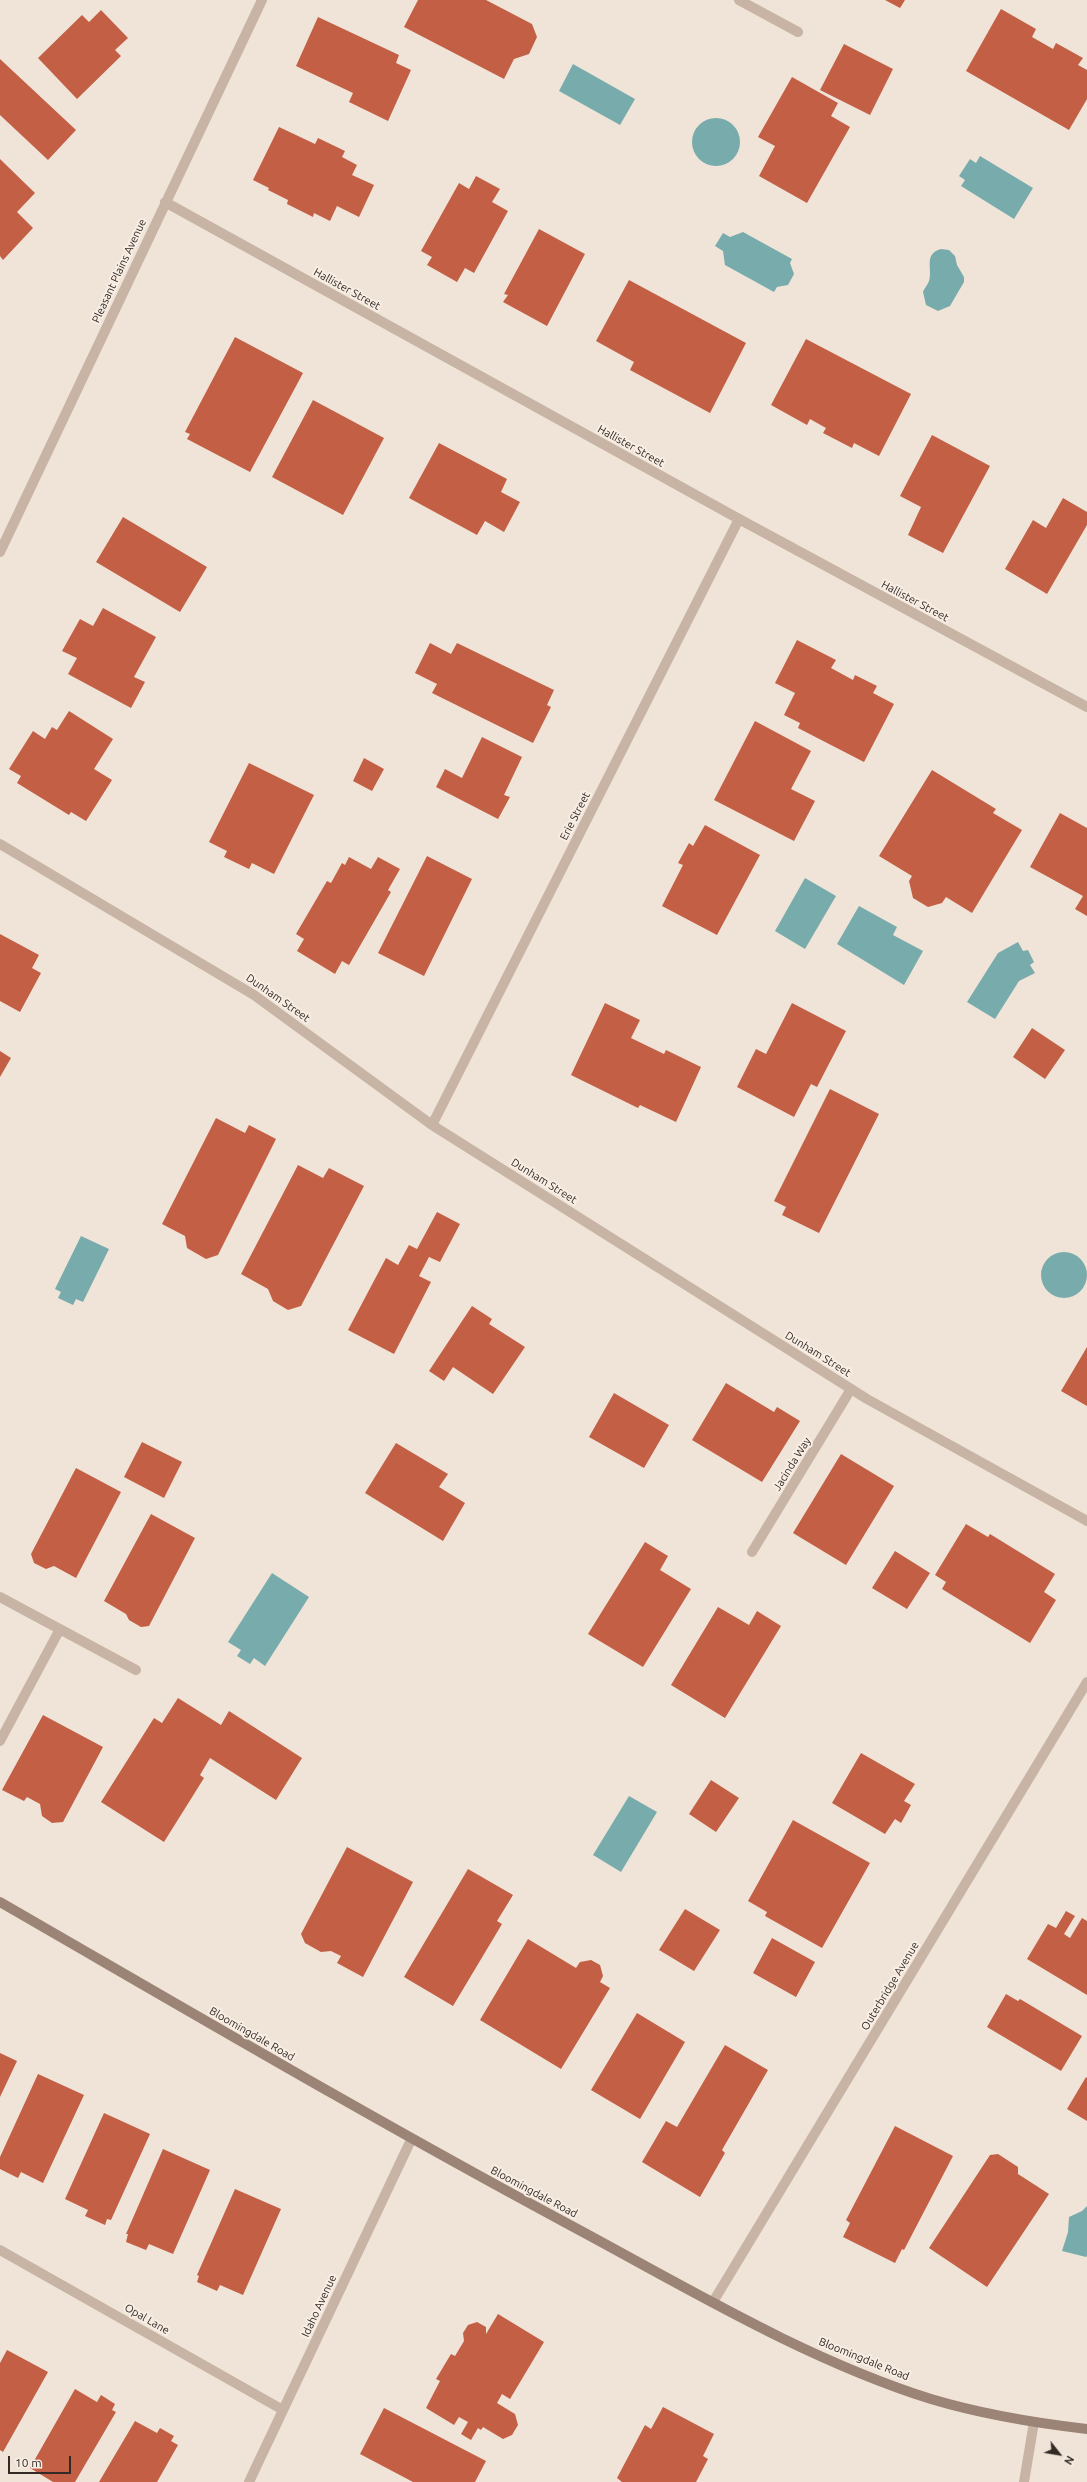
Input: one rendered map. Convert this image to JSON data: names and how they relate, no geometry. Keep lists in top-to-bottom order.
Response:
{
  "streets": {
    "street": [
      "Pleasant Plains Avenue",
      "Hallister Street",
      "Erie Street",
      "Dunham Street",
      "Jacinda Way",
      "Outerbridge Avenue",
      "Bloomingdale Road",
      "Idaho Avenue",
      "Opal Lane"
    ]
  },
  "crossings": [
    ["Pleasant Plains Avenue", "Hallister Street"],
    ["Hallister Street", "Erie Street"],
    ["Erie Street", "Dunham Street"],
    ["Dunham Street", "Jacinda Way"],
    ["Outerbridge Avenue", "Bloomingdale Road"],
    ["Bloomingdale Road", "Idaho Avenue"],
    ["Idaho Avenue", "Opal Lane"]
  ],
  "scale_bar": "10 m",
  "north": "bottom right"
}
